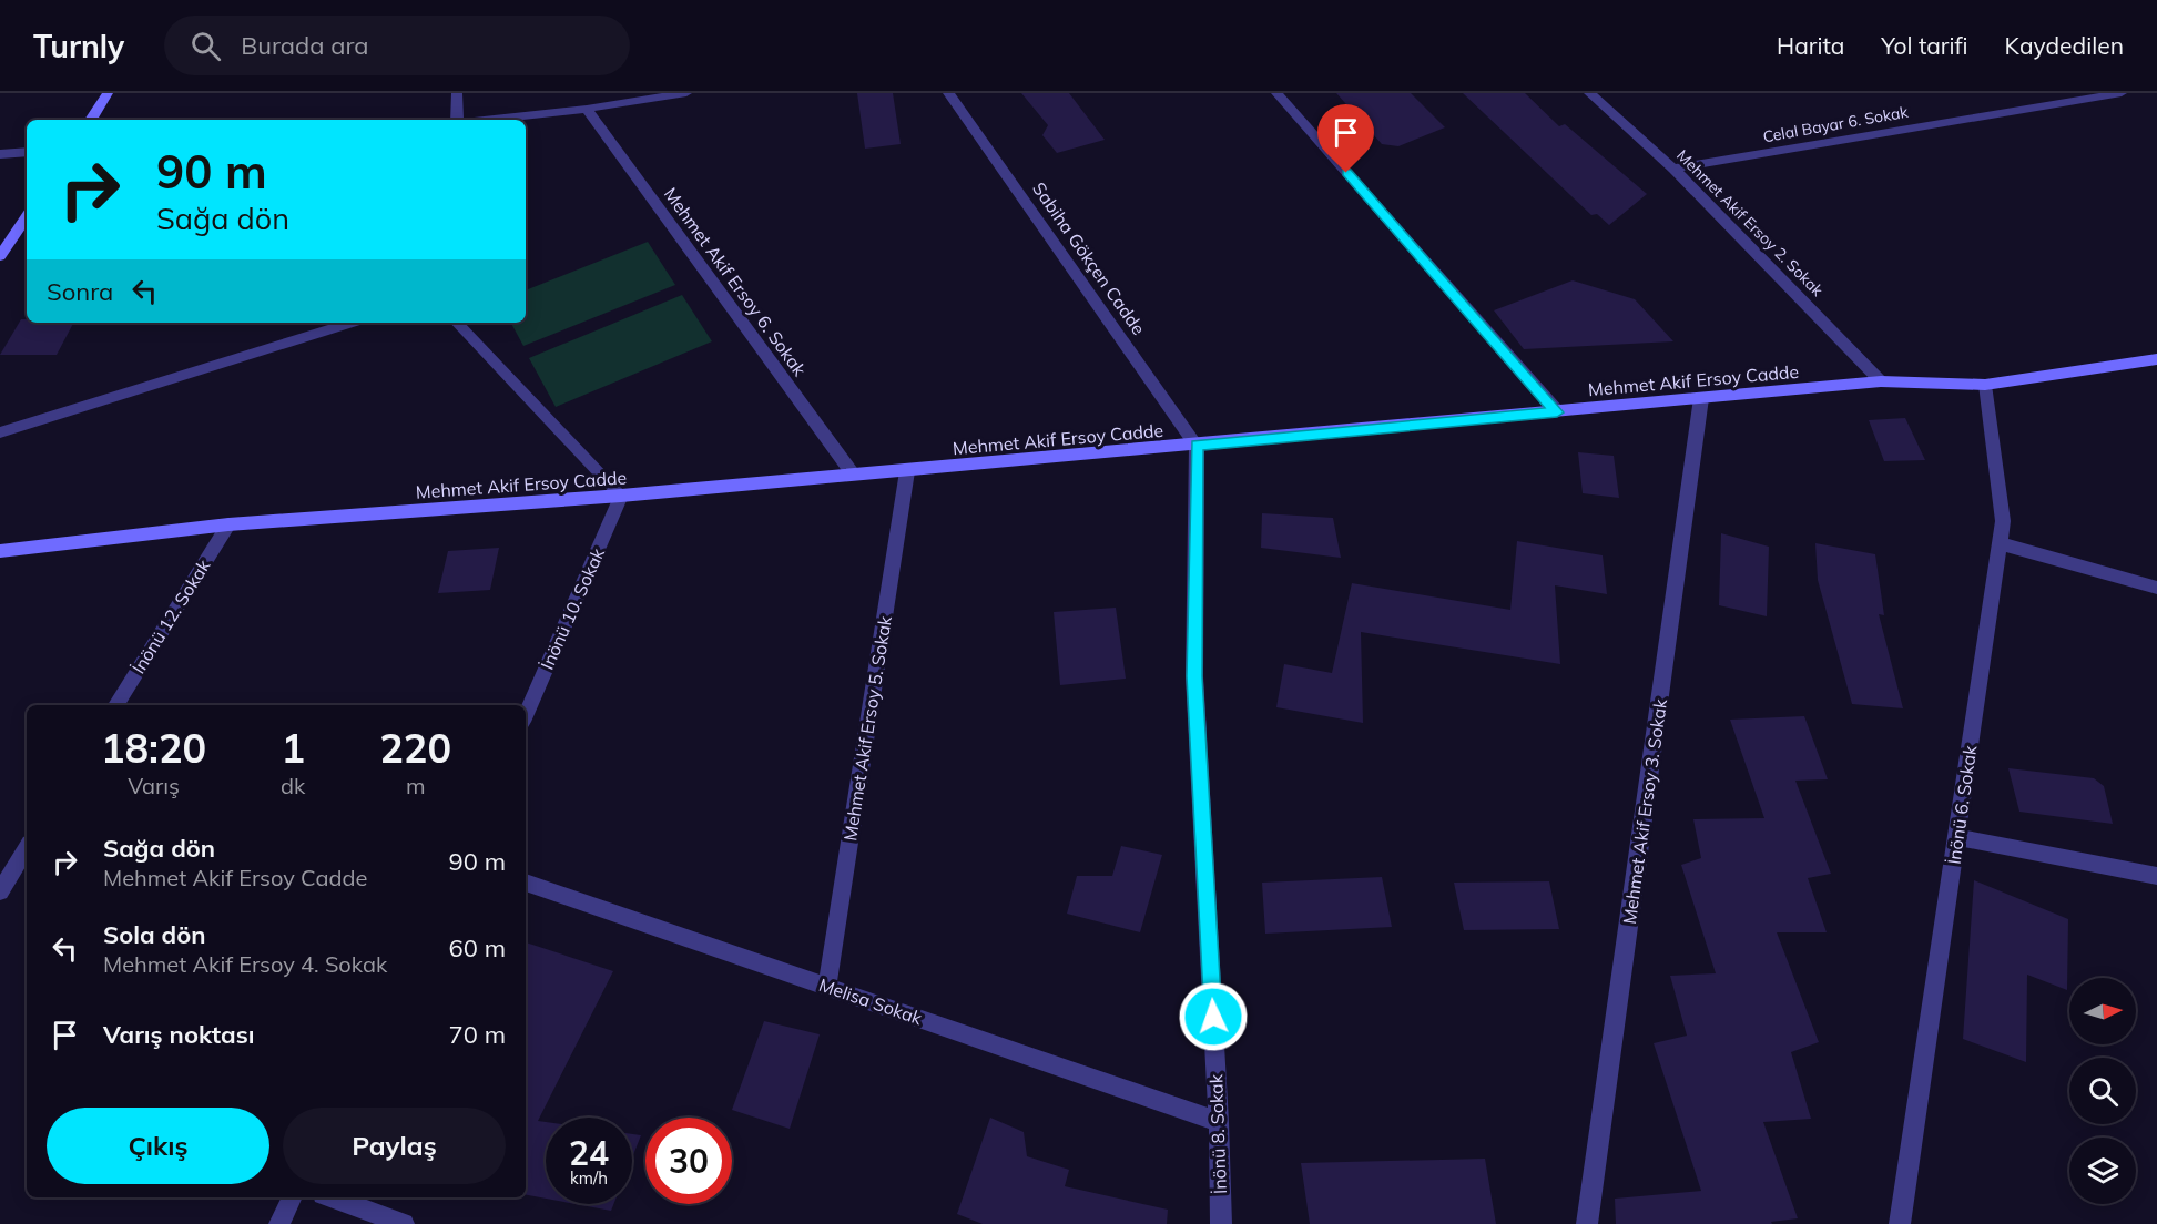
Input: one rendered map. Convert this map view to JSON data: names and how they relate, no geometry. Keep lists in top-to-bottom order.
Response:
{
  "streets": {
    "street": [
      "Celal Bayar 6. Sokak",
      "Mehmet Akif Ersoy 2. Sokak",
      "Sabiha Gökçen Cadde",
      "Mehmet Akif Ersoy 6. Sokak",
      "Mehmet Akif Ersoy Cadde",
      "İnönü 10. Sokak",
      "İnönü 12. Sokak",
      "Mehmet Akif Ersoy 5. Sokak",
      "İnönü 6. Sokak",
      "Mehmet Akif Ersoy 3. Sokak",
      "Melisa Sokak",
      "İnönü 8. Sokak"
    ]
  },
  "crossings": [
    ["Celal Bayar 6. Sokak", "Mehmet Akif Ersoy 2. Sokak"],
    ["Mehmet Akif Ersoy 2. Sokak", "Mehmet Akif Ersoy Cadde"],
    ["Sabiha Gökçen Cadde", "Mehmet Akif Ersoy Cadde"],
    ["Sabiha Gökçen Cadde", "İnönü 8. Sokak"],
    ["Mehmet Akif Ersoy 6. Sokak", "Mehmet Akif Ersoy Cadde"],
    ["Mehmet Akif Ersoy Cadde", "İnönü 10. Sokak"],
    ["Mehmet Akif Ersoy Cadde", "İnönü 12. Sokak"],
    ["Mehmet Akif Ersoy Cadde", "Mehmet Akif Ersoy 5. Sokak"],
    ["Mehmet Akif Ersoy Cadde", "İnönü 6. Sokak"],
    ["Mehmet Akif Ersoy Cadde", "Mehmet Akif Ersoy 3. Sokak"],
    ["Mehmet Akif Ersoy Cadde", "İnönü 8. Sokak"],
    ["Mehmet Akif Ersoy 5. Sokak", "Melisa Sokak"],
    ["Melisa Sokak", "İnönü 8. Sokak"]
  ],
  "north": "right",
  "page": {
    "header": "Turnly",
    "search": "Burada ara",
    "nav": ["Harita", "Yol tarifi", "Kaydedilen"],
    "turn": ["90 m", "Sağa dön"],
    "then": "Sonra",
    "eta": [
      "18:20",
      "Varış",
      "1",
      "dk",
      "220",
      "m"
    ],
    "list": [
      {
        "name": "Sağa dön",
        "note": "Mehmet Akif Ersoy Cadde",
        "value": "90 m"
      },
      {
        "name": "Sola dön",
        "note": "Mehmet Akif Ersoy 4. Sokak",
        "value": "60 m"
      },
      {
        "name": "Varış noktası",
        "value": "70 m"
      }
    ],
    "buttons": ["Çıkış", "Paylaş"],
    "speed": "24 km/h",
    "limit": "30"
  }
}
